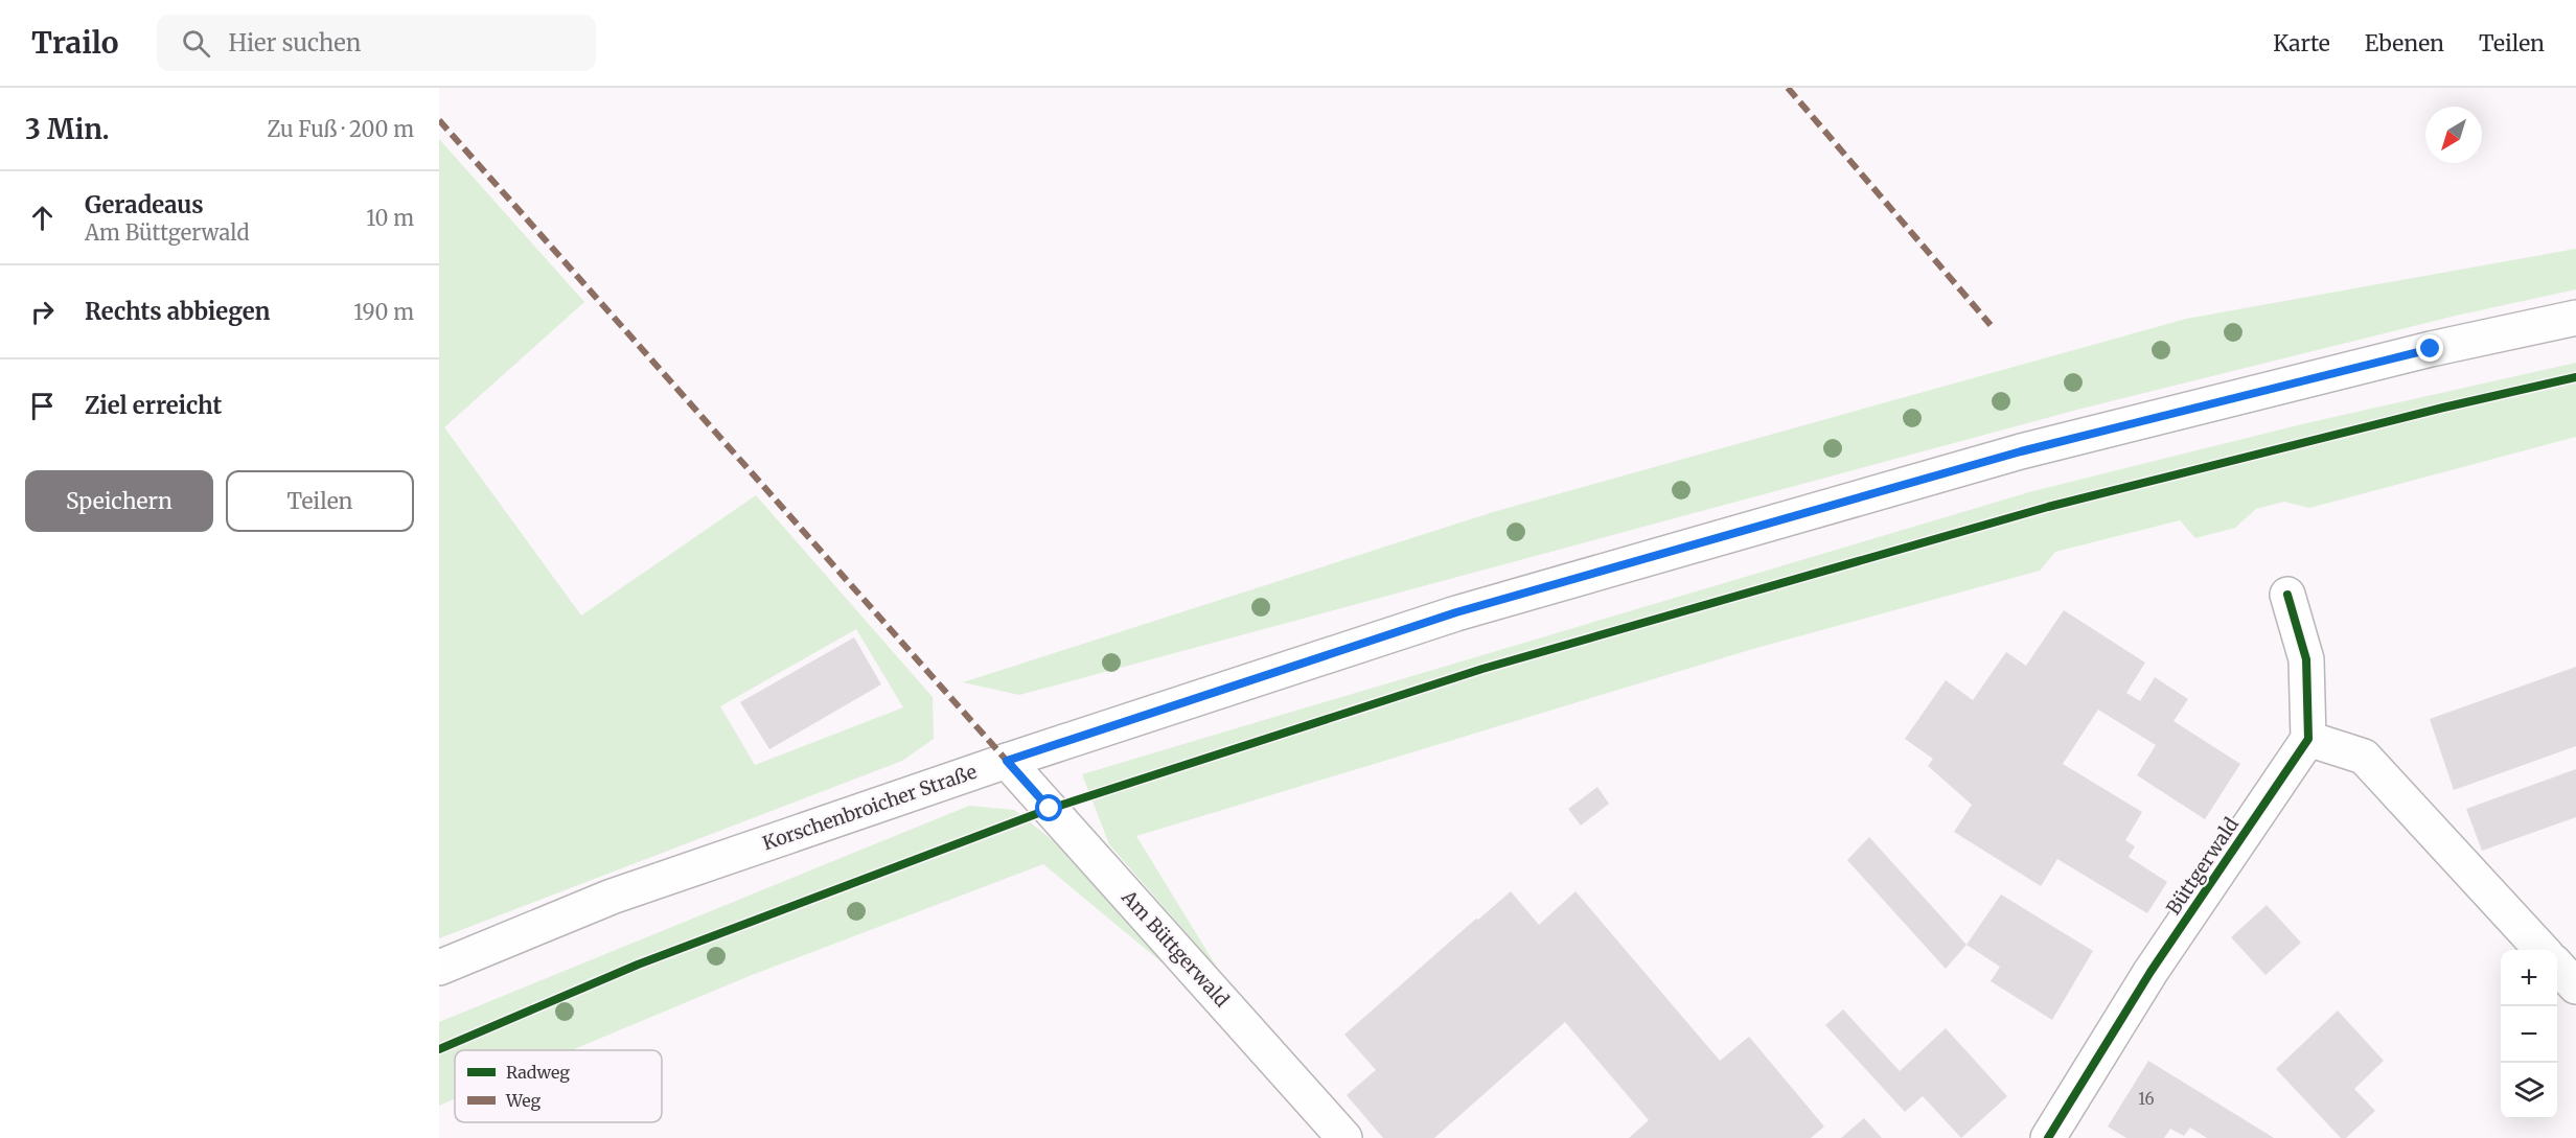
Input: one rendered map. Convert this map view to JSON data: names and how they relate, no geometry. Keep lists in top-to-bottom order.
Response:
{
  "streets": {
    "main road": ["Korschenbroicher Straße", "Büttgerwald", "Am Büttgerwald"]
  },
  "crossings": [
    ["Korschenbroicher Straße", "Am Büttgerwald"]
  ],
  "house_numbers": ["16"],
  "legend": ["Radweg", "Weg"],
  "north": "bottom left",
  "page": {
    "header": "Trailo",
    "search": "Hier suchen",
    "nav": ["Karte", "Ebenen", "Teilen"],
    "heading": ["3 Min.", "Zu Fuß · 200 m"],
    "list": [
      ["Geradeaus", "Am Büttgerwald", "10 m"],
      ["Rechts abbiegen", "190 m"],
      "Ziel erreicht"
    ],
    "buttons": ["Speichern", "Teilen"],
    "map_buttons": ["+", "−"]
  }
}
